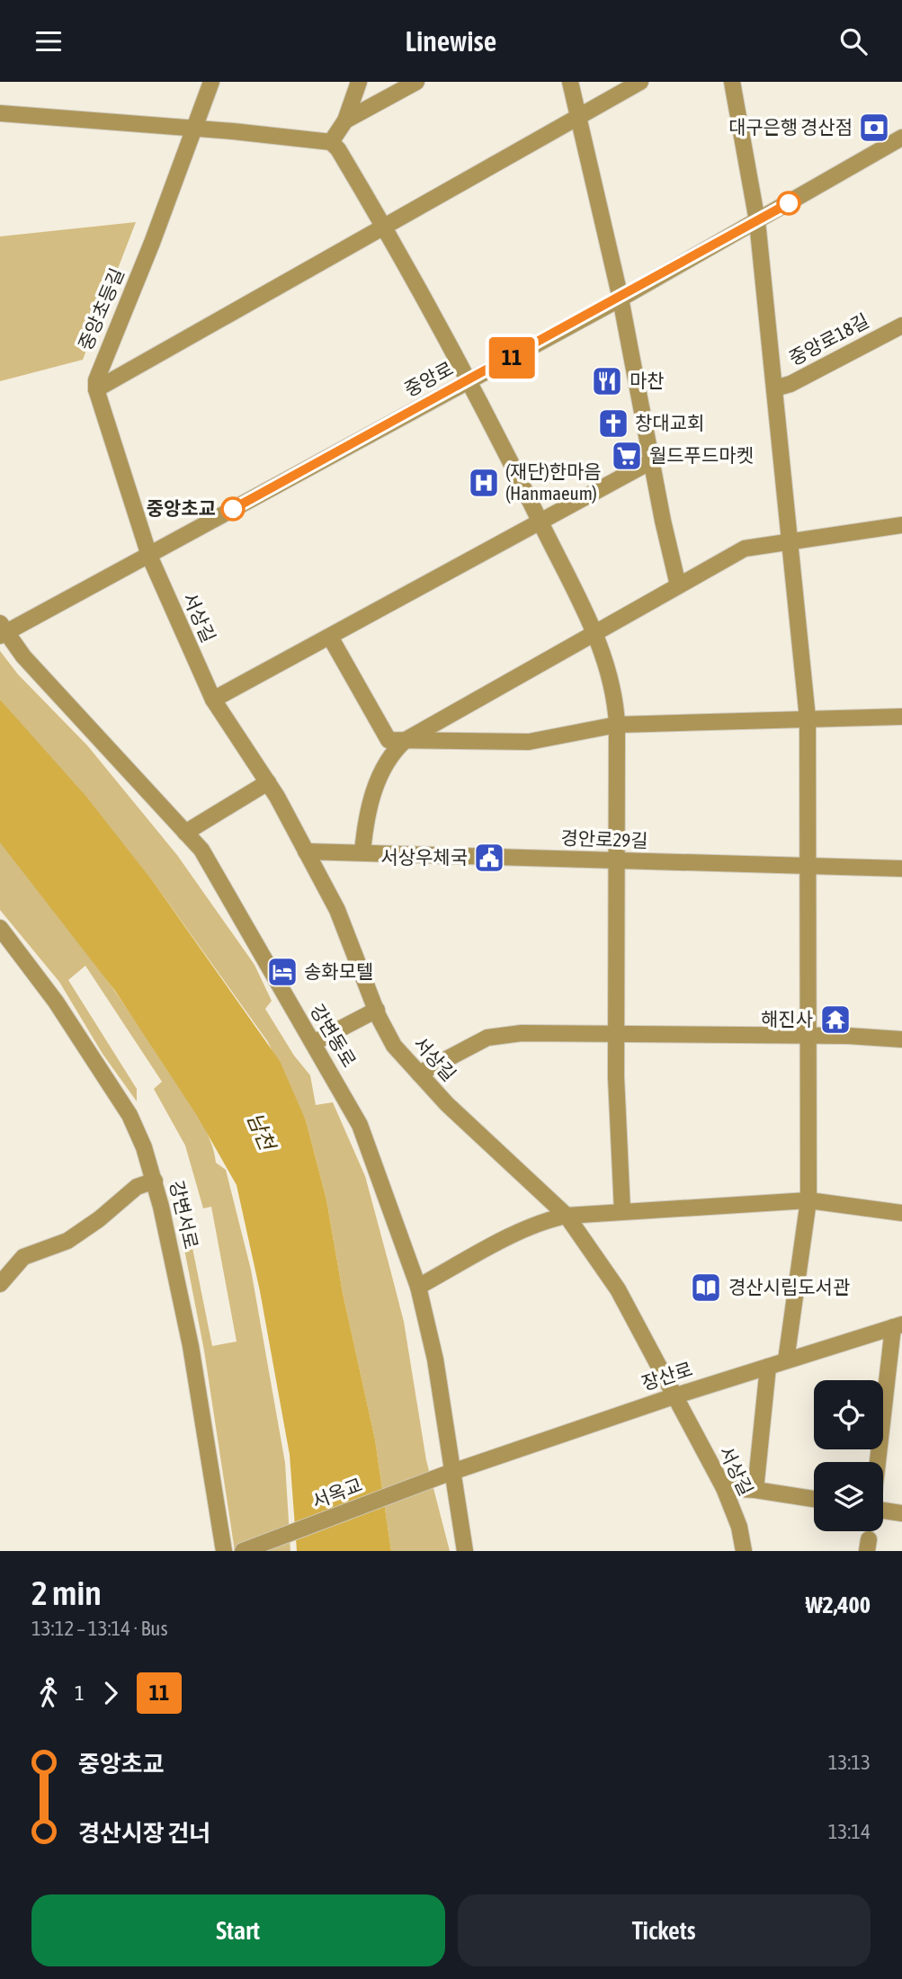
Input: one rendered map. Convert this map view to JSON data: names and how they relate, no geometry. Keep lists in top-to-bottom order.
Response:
{
  "streets": {
    "street": [
      "중앙초등길",
      "중앙로18길",
      "중앙로",
      "서상길",
      "경안로29길",
      "강변동로",
      "강변서로",
      "장산로",
      "서옥교"
    ]
  },
  "crossings": [
    ["중앙로", "서상길"],
    ["중앙로", "강변동로"],
    ["서상길", "경안로29길"],
    ["서상길", "장산로"],
    ["강변동로", "장산로"],
    ["강변동로", "서옥교"],
    ["장산로", "서옥교"]
  ],
  "water": ["남천"],
  "places": {
    "bank": ["대구은행 경산점"],
    "restaurant": ["마찬"],
    "church": ["창대교회"],
    "supermarket": ["월드푸드마켓"],
    "hospital": ["(재단)한마음 (Hanmaeum)"],
    "other": ["중앙초교"],
    "public building": ["서상우체국"],
    "hotel": ["송화모텔"],
    "temple": ["해진사"],
    "library": ["경산시립도서관"]
  },
  "lines": ["bus line 11"],
  "page": {
    "header": "Linewise",
    "on_map": "11",
    "heading": ["2 min", "13:12 – 13:14 · Bus", "₩2,400"],
    "legs": ["1", "11"],
    "list": [
      {
        "name": "중앙초교",
        "value": "13:13"
      },
      {
        "name": "경산시장 건너",
        "value": "13:14"
      }
    ],
    "buttons": ["Start", "Tickets"]
  }
}
